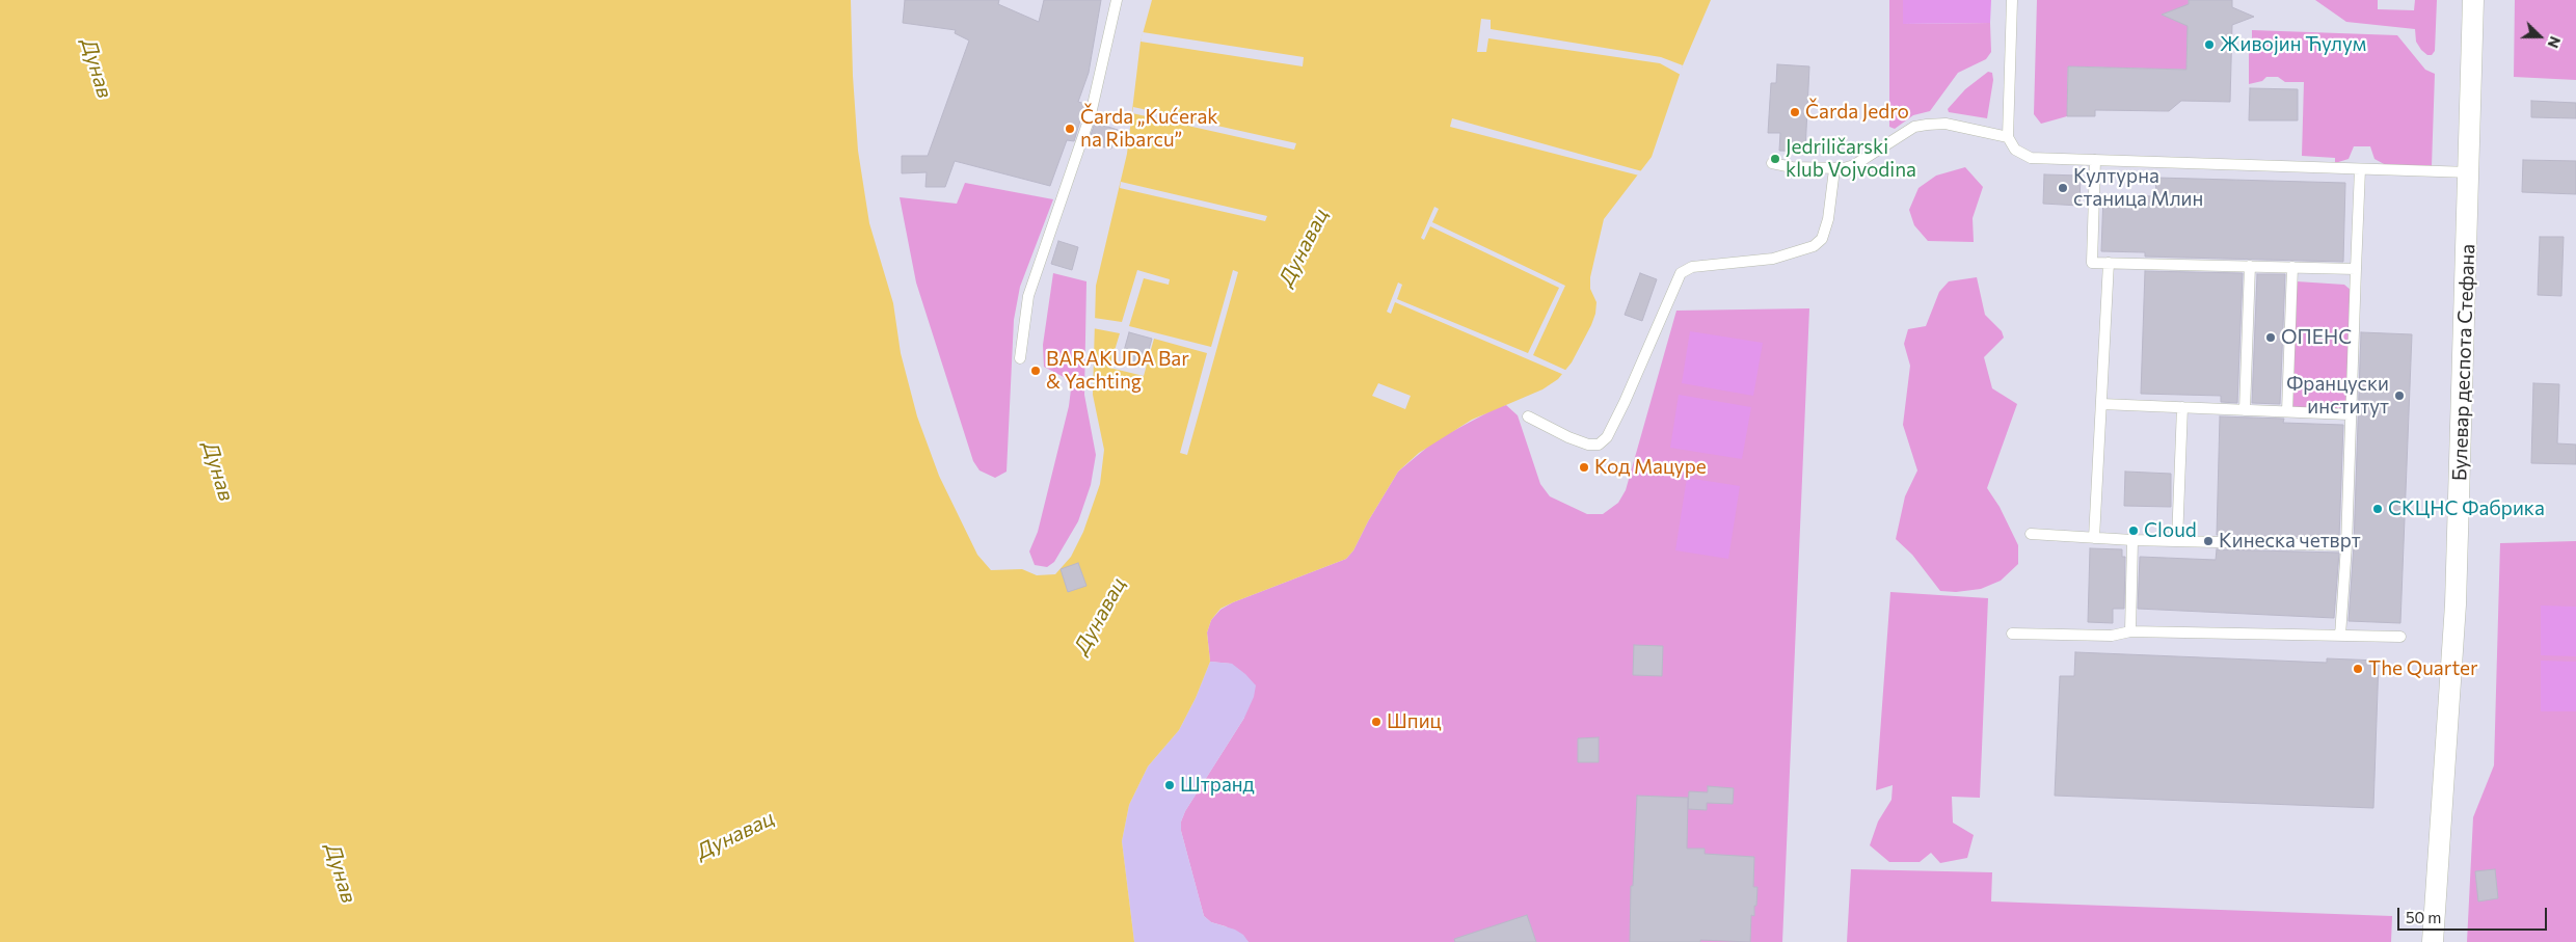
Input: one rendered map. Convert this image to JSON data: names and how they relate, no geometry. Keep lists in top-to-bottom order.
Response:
{
  "streets": {
    "street": ["Булевар деспота Стефана"]
  },
  "water": ["Дунав", "Дунавац"],
  "places": [
    "Живојин Ћулум",
    "Čarda Jedro",
    "Čarda „Kućerak na Ribarcu”",
    "Jedriličarski klub Vojvodina",
    "Културна станица Млин",
    "ОПЕНС",
    "BARAKUDA Bar & Yachting",
    "Француски институт",
    "Код Мацуре",
    "СКЦНС Фабрика",
    "Cloud",
    "Кинеска четврт",
    "The Quarter",
    "Шпиц",
    "Штранд"
  ],
  "scale_bar": "50 m",
  "north": "right"
}
